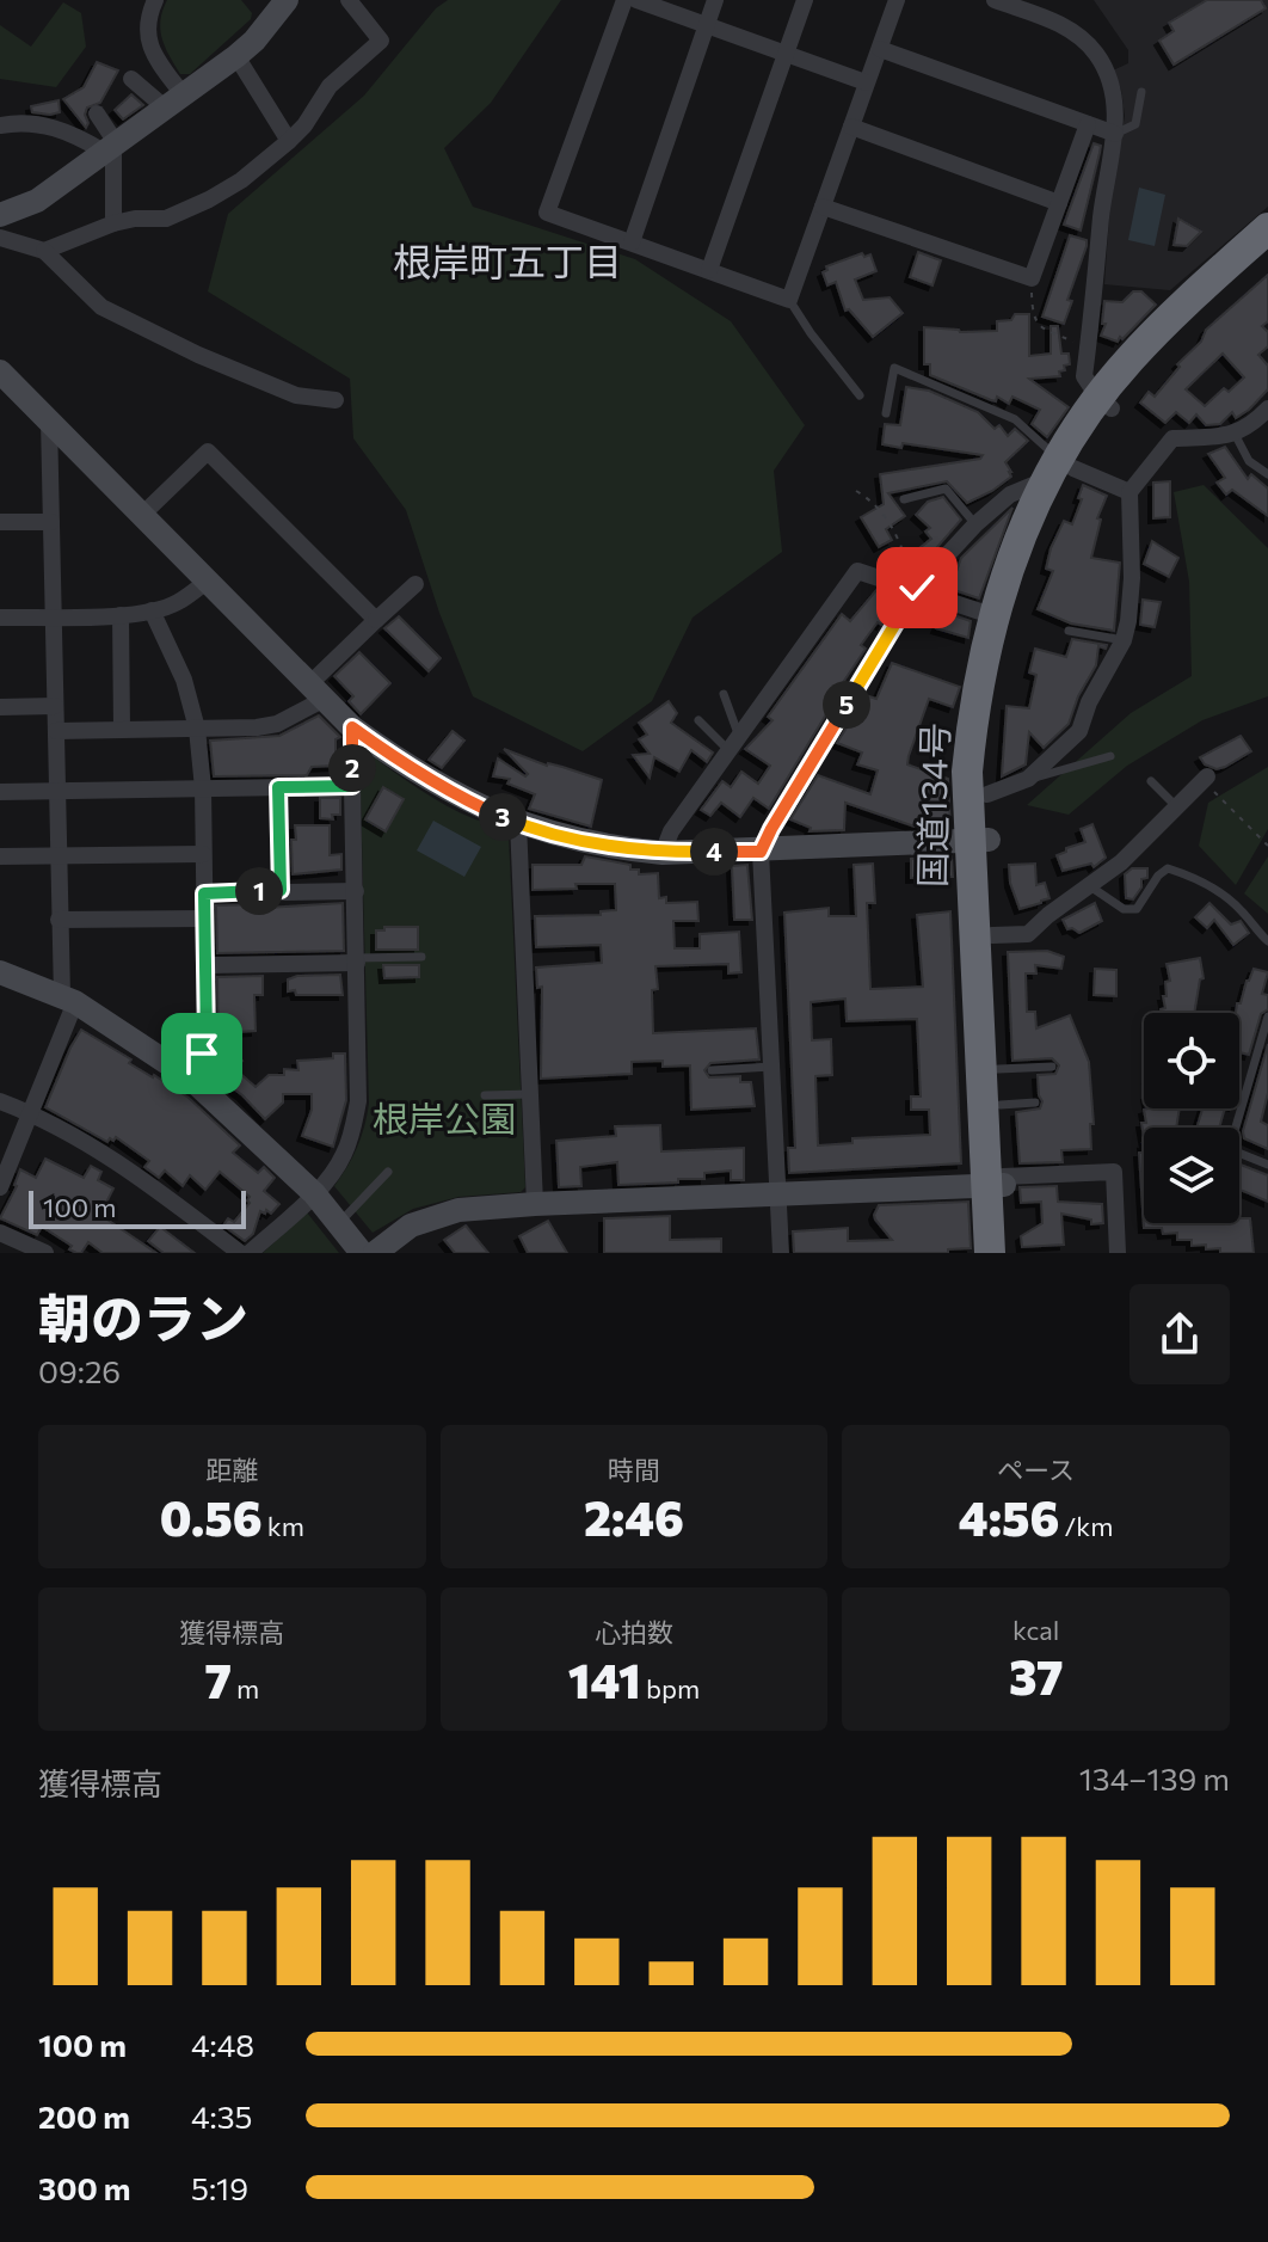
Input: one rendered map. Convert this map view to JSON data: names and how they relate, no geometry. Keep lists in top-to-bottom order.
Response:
{
  "streets": {
    "highway": ["国道134号"]
  },
  "districts": ["根岸町五丁目"],
  "parks": ["根岸公園"],
  "scale_bar": "100 m",
  "page": {
    "pins": [
      "5",
      "2",
      "3",
      "4",
      "1"
    ],
    "scale": "100 m",
    "heading": ["朝のラン", "09:26"],
    "stats": [
      ["距離", "0.56 km"],
      ["時間", "2:46"],
      ["ペース", "4:56 /km"],
      ["獲得標高", "7 m"],
      ["心拍数", "141 bpm"],
      ["kcal", "37"]
    ],
    "chart": ["獲得標高", "134–139 m"],
    "list": [
      {
        "name": "100 m",
        "note": "4:48"
      },
      {
        "name": "200 m",
        "note": "4:35"
      },
      {
        "name": "300 m",
        "note": "5:19"
      }
    ]
  }
}
